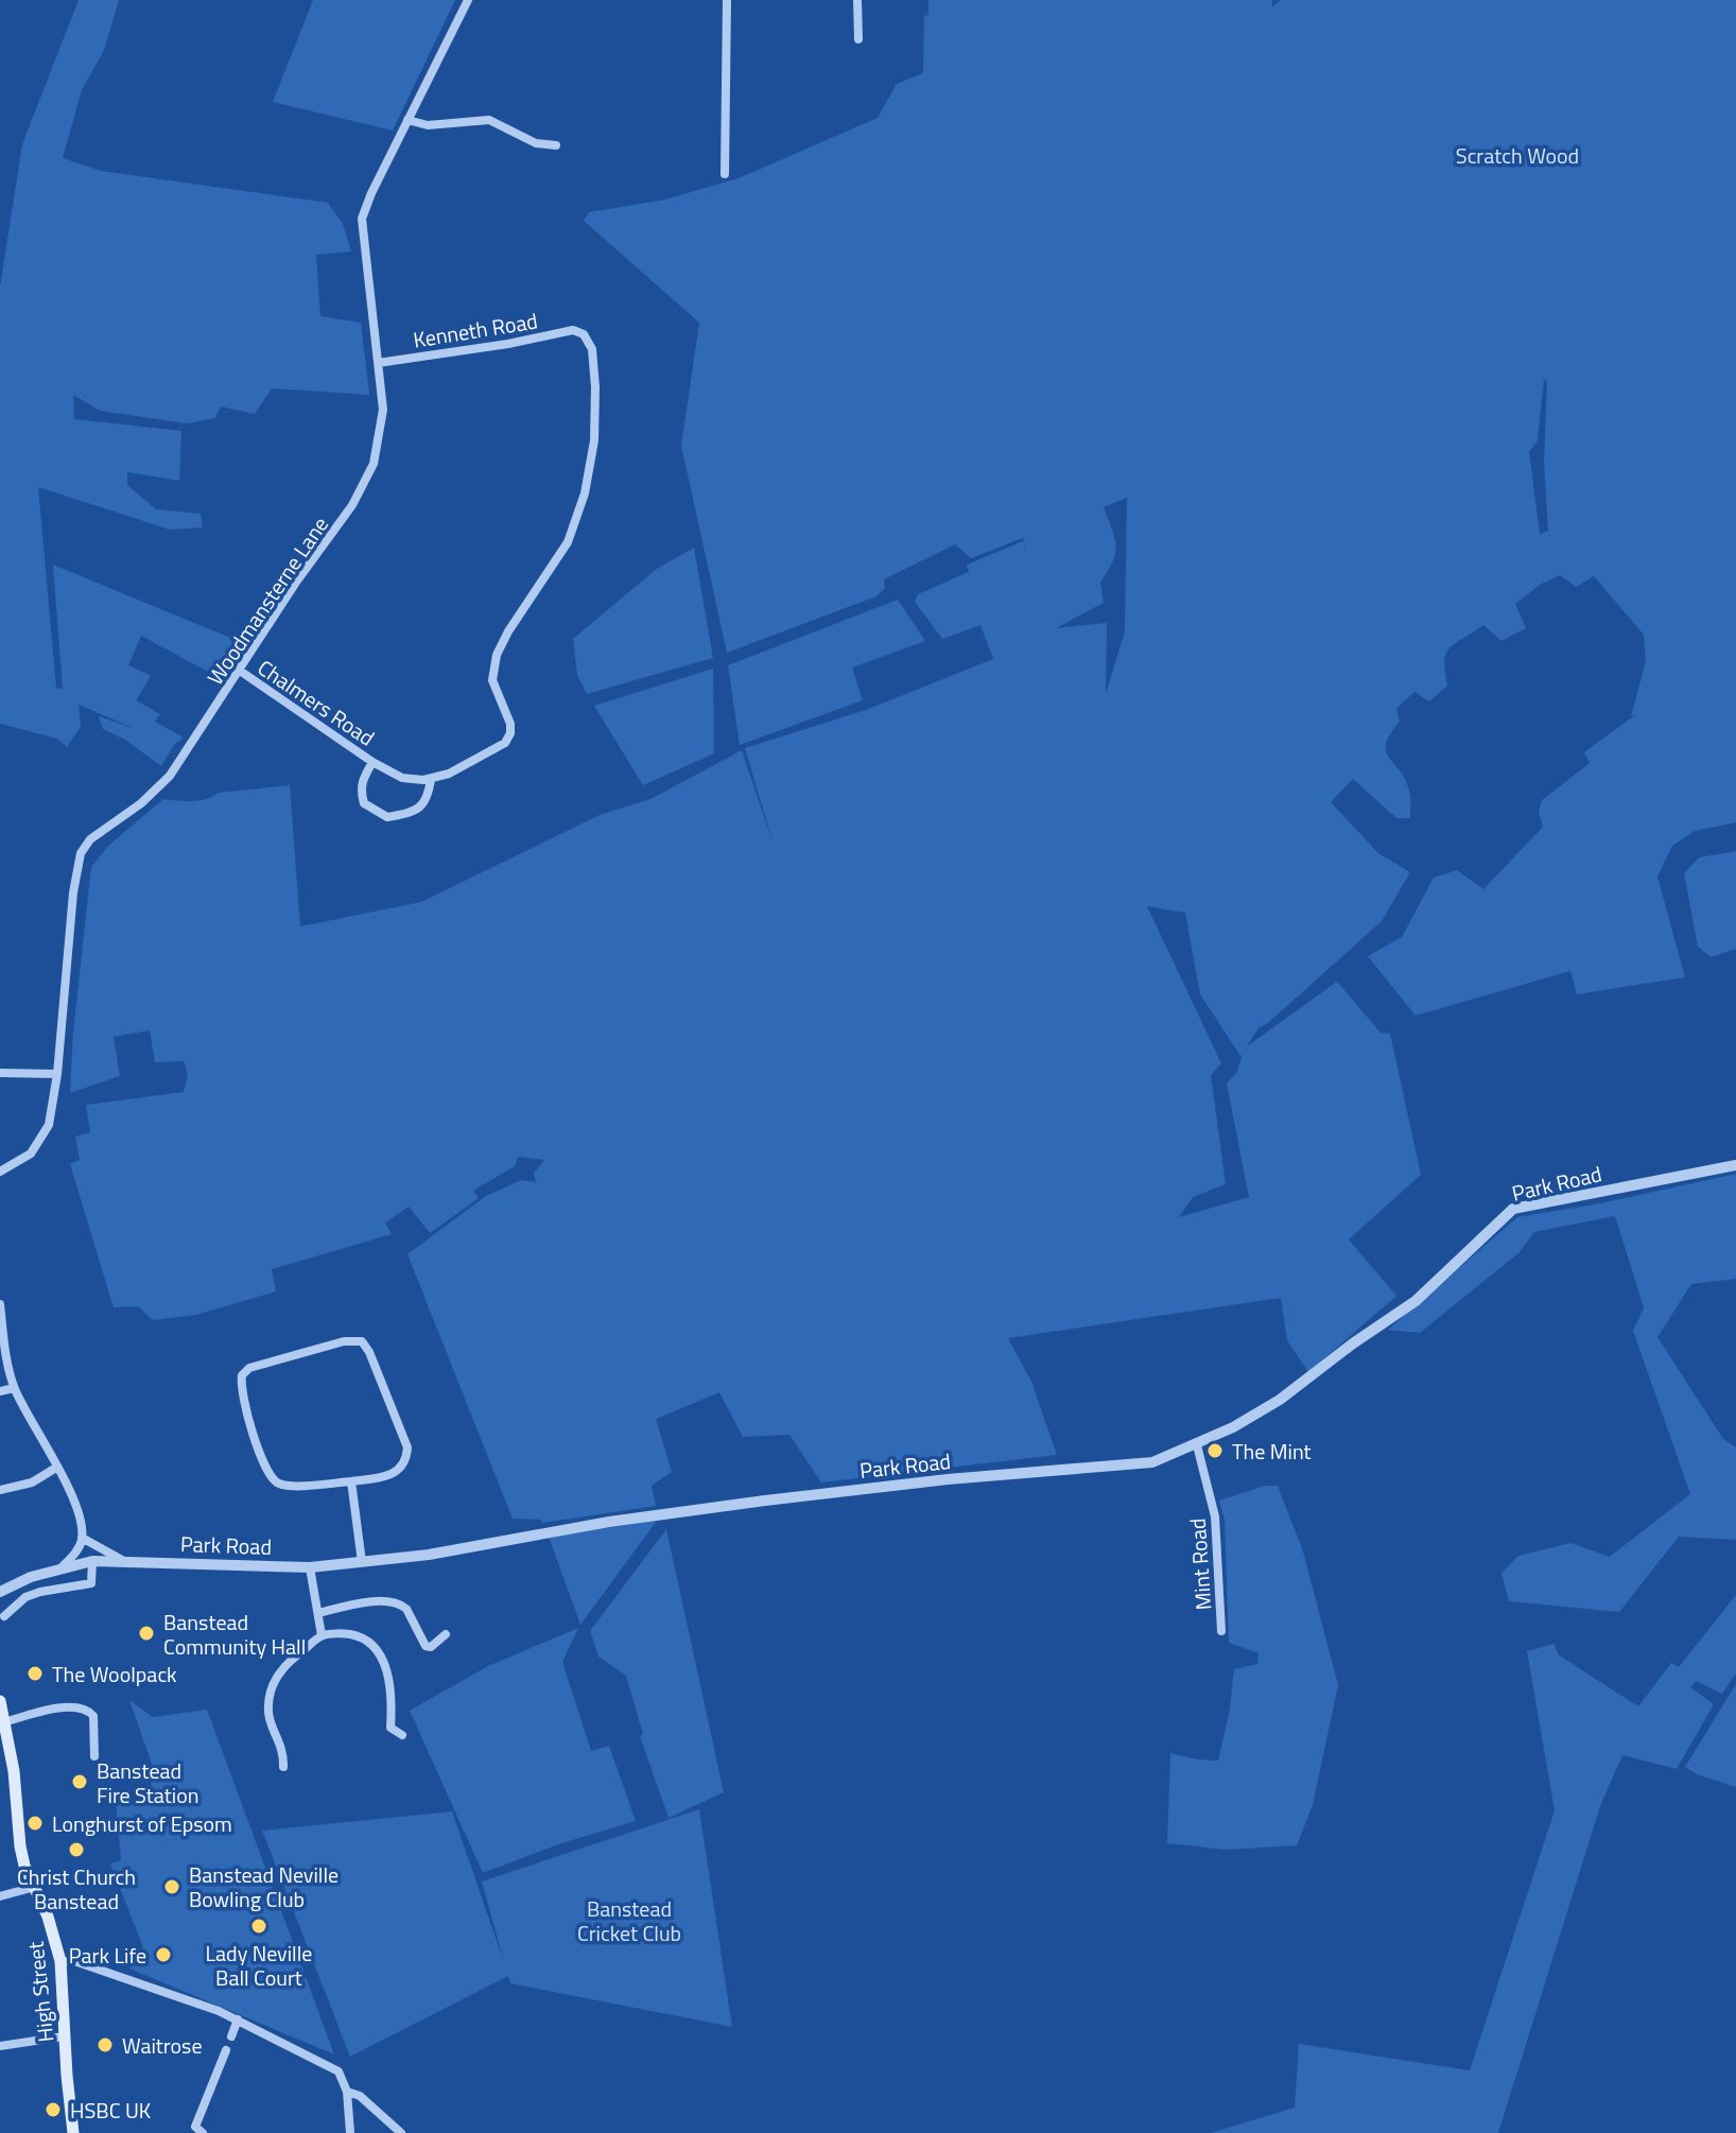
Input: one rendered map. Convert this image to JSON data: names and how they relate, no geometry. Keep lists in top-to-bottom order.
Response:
{
  "streets": {
    "main road": ["High Street"],
    "street": [
      "Kenneth Road",
      "Woodmansterne Lane",
      "Chalmers Road",
      "Park Road",
      "Mint Road"
    ]
  },
  "crossings": [
    ["Kenneth Road", "Woodmansterne Lane"],
    ["Kenneth Road", "Chalmers Road"],
    ["Woodmansterne Lane", "Chalmers Road"],
    ["Park Road", "Mint Road"]
  ],
  "parks": ["Scratch Wood", "Banstead Cricket Club"],
  "places": [
    "The Mint",
    "Banstead Community Hall",
    "The Woolpack",
    "Banstead Fire Station",
    "Longhurst of Epsom",
    "Christ Church Banstead",
    "Banstead Neville Bowling Club",
    "Lady Neville Ball Court",
    "Park Life",
    "Waitrose",
    "HSBC UK"
  ]
}
